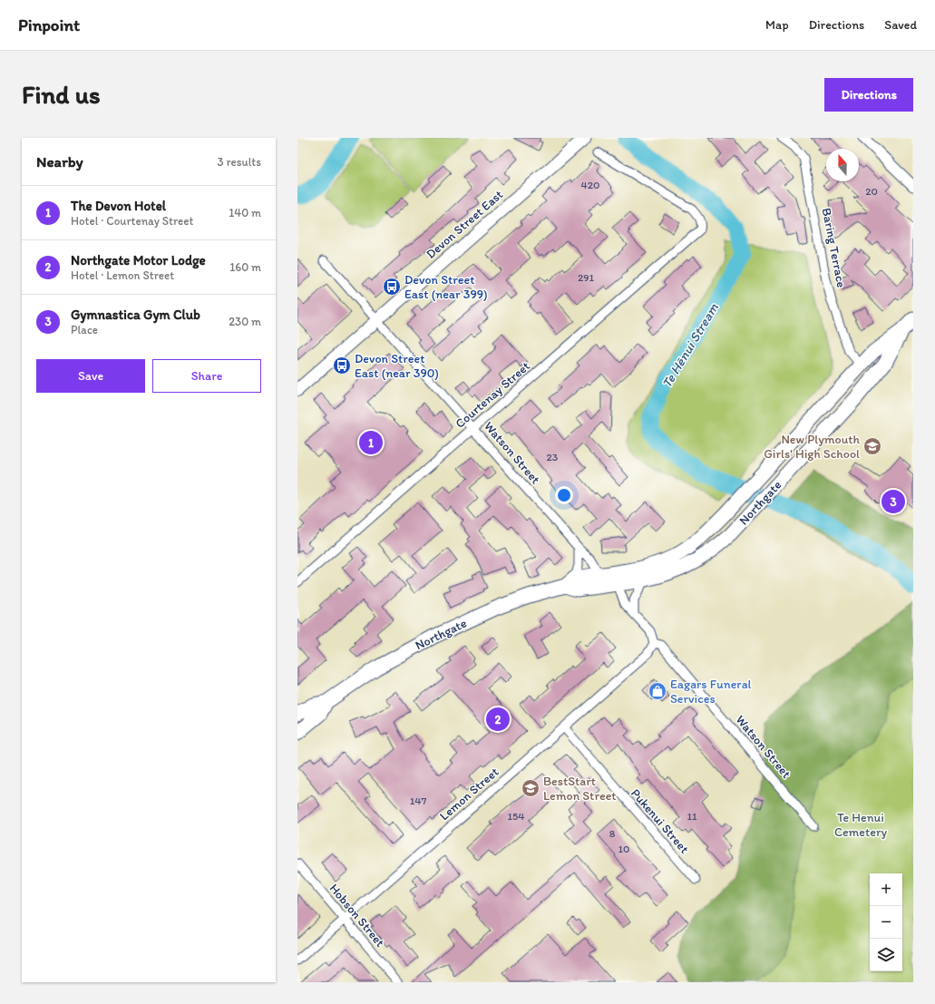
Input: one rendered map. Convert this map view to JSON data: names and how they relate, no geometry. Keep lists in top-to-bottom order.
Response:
{
  "streets": {
    "highway": ["Northgate"],
    "main road": ["Devon Street East"],
    "street": [
      "Baring Terrace",
      "Courtenay Street",
      "Watson Street",
      "Lemon Street",
      "Pukenui Street",
      "Hobson Street"
    ]
  },
  "crossings": [
    ["Devon Street East", "Watson Street"],
    ["Baring Terrace", "Northgate"],
    ["Courtenay Street", "Watson Street"],
    ["Watson Street", "Northgate"],
    ["Watson Street", "Lemon Street"],
    ["Lemon Street", "Pukenui Street"],
    ["Lemon Street", "Hobson Street"]
  ],
  "water": ["Te Hēnui Stream"],
  "parks": ["Te Henui Cemetery"],
  "places": {
    "bus stop": ["Devon Street East (near 399)", "Devon Street East (near 390)"],
    "school or university": ["New Plymouth Girls' High School", "BestStart Lemon Street"],
    "shop": ["Eagars Funeral Services"]
  },
  "house_numbers": [
    "420",
    "20",
    "291",
    "23",
    "147",
    "154",
    "11",
    "8",
    "10"
  ],
  "north": "top",
  "page": {
    "header": "Pinpoint",
    "nav": ["Map", "Directions", "Saved"],
    "buttons": [
      "Directions",
      ["Save", "Share"]
    ],
    "title": "Find us",
    "heading": ["Nearby", "3 results"],
    "list": [
      {
        "mark": "1",
        "name": "The Devon Hotel",
        "note": "Hotel · Courtenay Street",
        "value": "140 m"
      },
      {
        "mark": "2",
        "name": "Northgate Motor Lodge",
        "note": "Hotel · Lemon Street",
        "value": "160 m"
      },
      {
        "mark": "3",
        "name": "Gymnastica Gym Club",
        "note": "Place",
        "value": "230 m"
      }
    ],
    "pins": ["1", "3", "2"],
    "map_buttons": ["+", "−"]
  }
}
